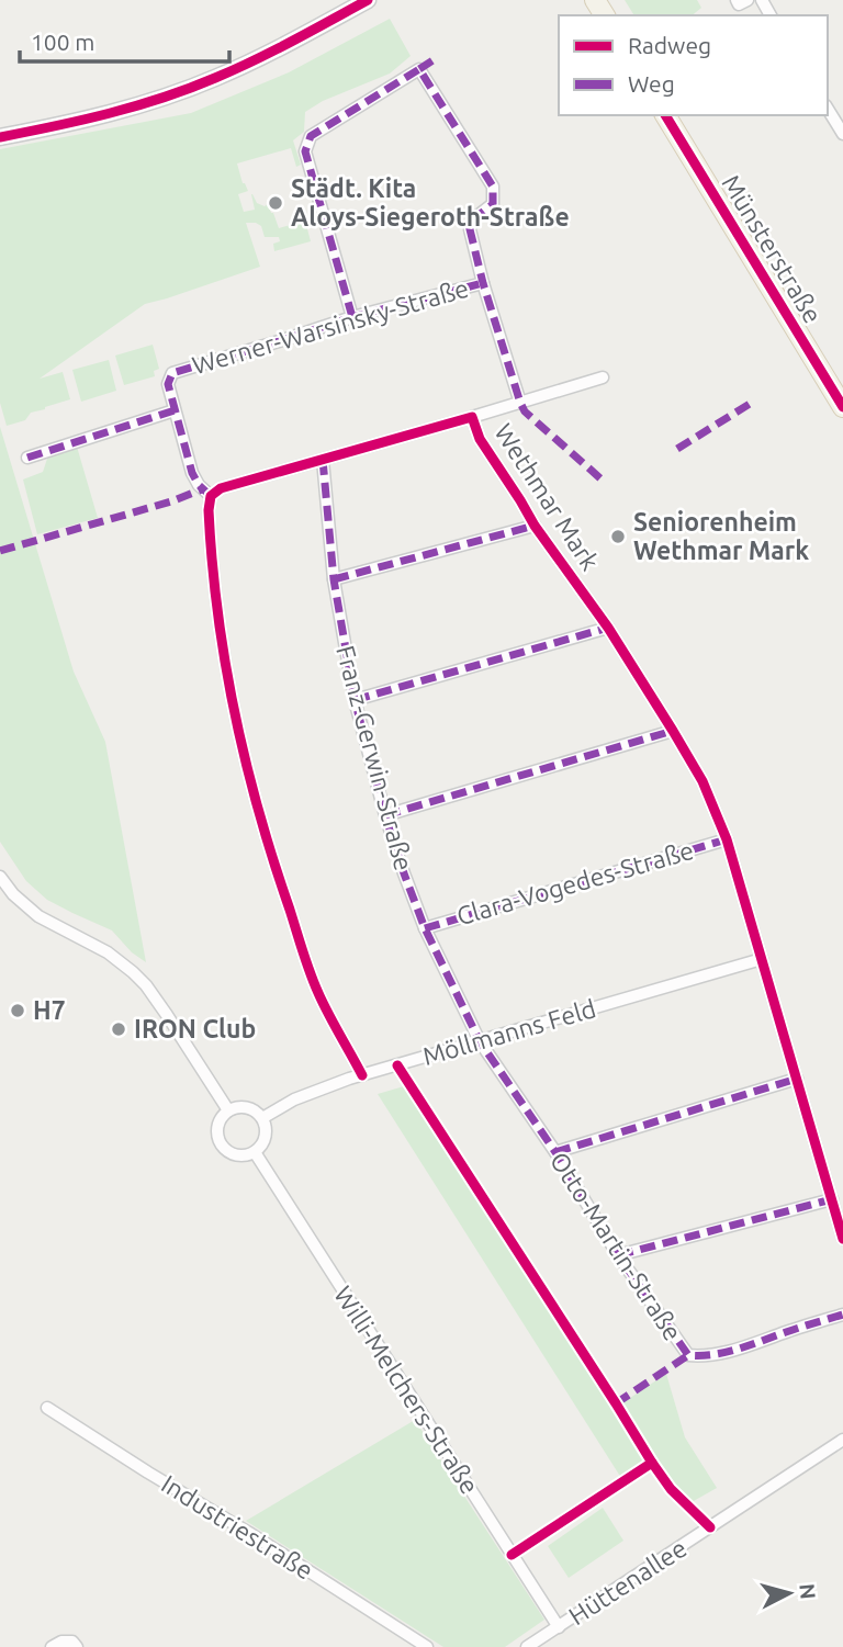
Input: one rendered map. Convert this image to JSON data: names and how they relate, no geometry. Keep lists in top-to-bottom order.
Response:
{
  "streets": {
    "main road": ["Münsterstraße"],
    "street": [
      "Werner-Warsinsky-Straße",
      "Wethmar Mark",
      "Franz-Gerwin-Straße",
      "Clara-Vogedes-Straße",
      "Möllmanns Feld",
      "Otto-Martin-Straße",
      "Willi-Melchers-Straße",
      "Industriestraße",
      "Hüttenallee"
    ]
  },
  "crossings": [
    ["Werner-Warsinsky-Straße", "Wethmar Mark"],
    ["Wethmar Mark", "Franz-Gerwin-Straße"],
    ["Wethmar Mark", "Clara-Vogedes-Straße"],
    ["Wethmar Mark", "Möllmanns Feld"],
    ["Franz-Gerwin-Straße", "Clara-Vogedes-Straße"],
    ["Franz-Gerwin-Straße", "Möllmanns Feld"],
    ["Franz-Gerwin-Straße", "Otto-Martin-Straße"],
    ["Möllmanns Feld", "Otto-Martin-Straße"],
    ["Möllmanns Feld", "Willi-Melchers-Straße"],
    ["Willi-Melchers-Straße", "Hüttenallee"]
  ],
  "places": [
    "Städt. Kita Aloys-Siegeroth-Straße",
    "Seniorenheim Wethmar Mark",
    "H7",
    "IRON Club"
  ],
  "legend": ["Radweg", "Weg"],
  "scale_bar": "100 m",
  "north": "right"
}
